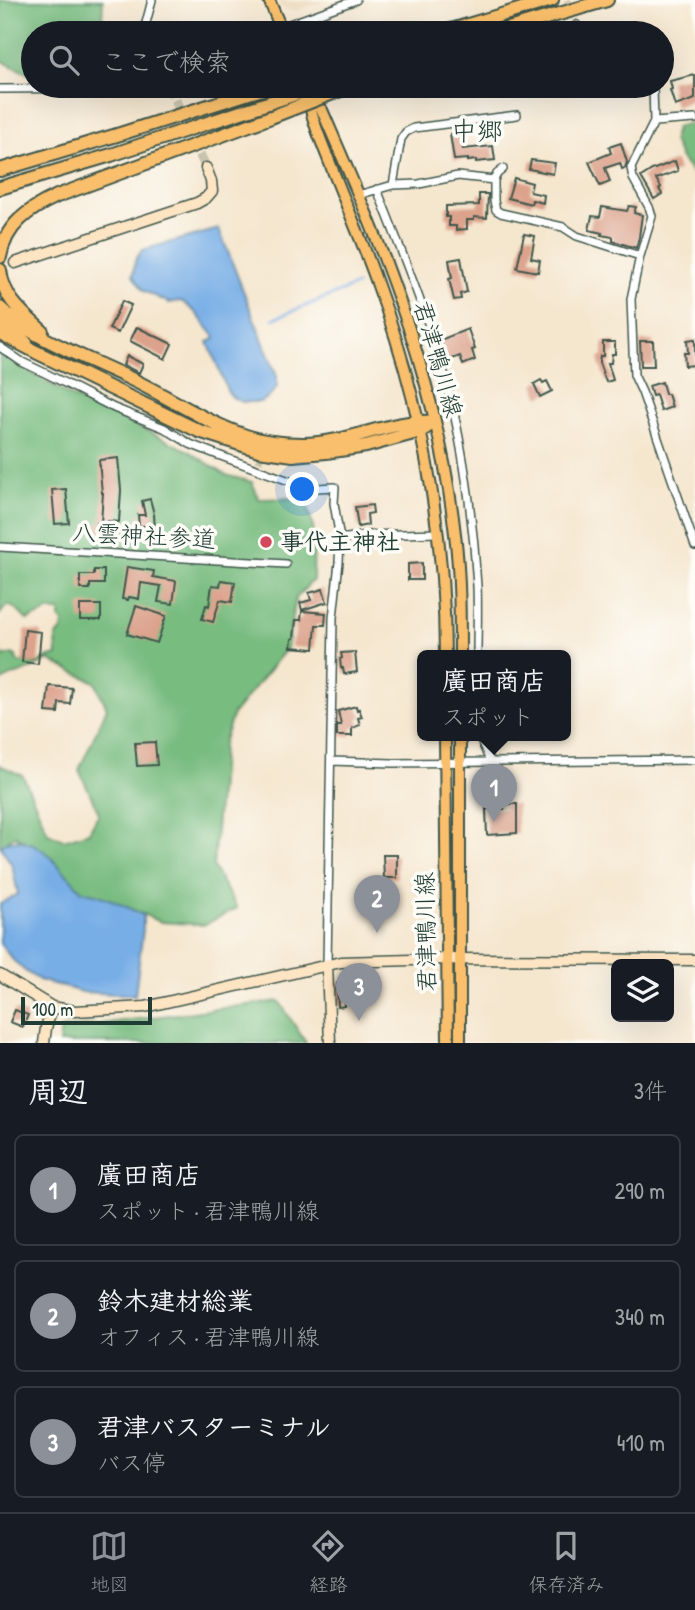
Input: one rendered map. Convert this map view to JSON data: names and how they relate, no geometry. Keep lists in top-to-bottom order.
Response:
{
  "streets": {
    "main road": ["君津鴨川線"],
    "street": ["八雲神社参道"]
  },
  "districts": ["中郷"],
  "places": ["事代主神社"],
  "scale_bar": "100 m",
  "page": {
    "search": "ここで検索",
    "popup": ["廣田商店", "スポット"],
    "pins": ["1", "2", "3"],
    "scale": "100 m",
    "heading": ["周辺", "3件"],
    "list": [
      {
        "mark": "1",
        "name": "廣田商店",
        "note": "スポット · 君津鴨川線",
        "value": "290 m"
      },
      {
        "mark": "2",
        "name": "鈴木建材総業",
        "note": "オフィス · 君津鴨川線",
        "value": "340 m"
      },
      {
        "mark": "3",
        "name": "君津バスターミナル",
        "note": "バス停",
        "value": "410 m"
      }
    ],
    "nav": ["地図", "経路", "保存済み"]
  }
}
